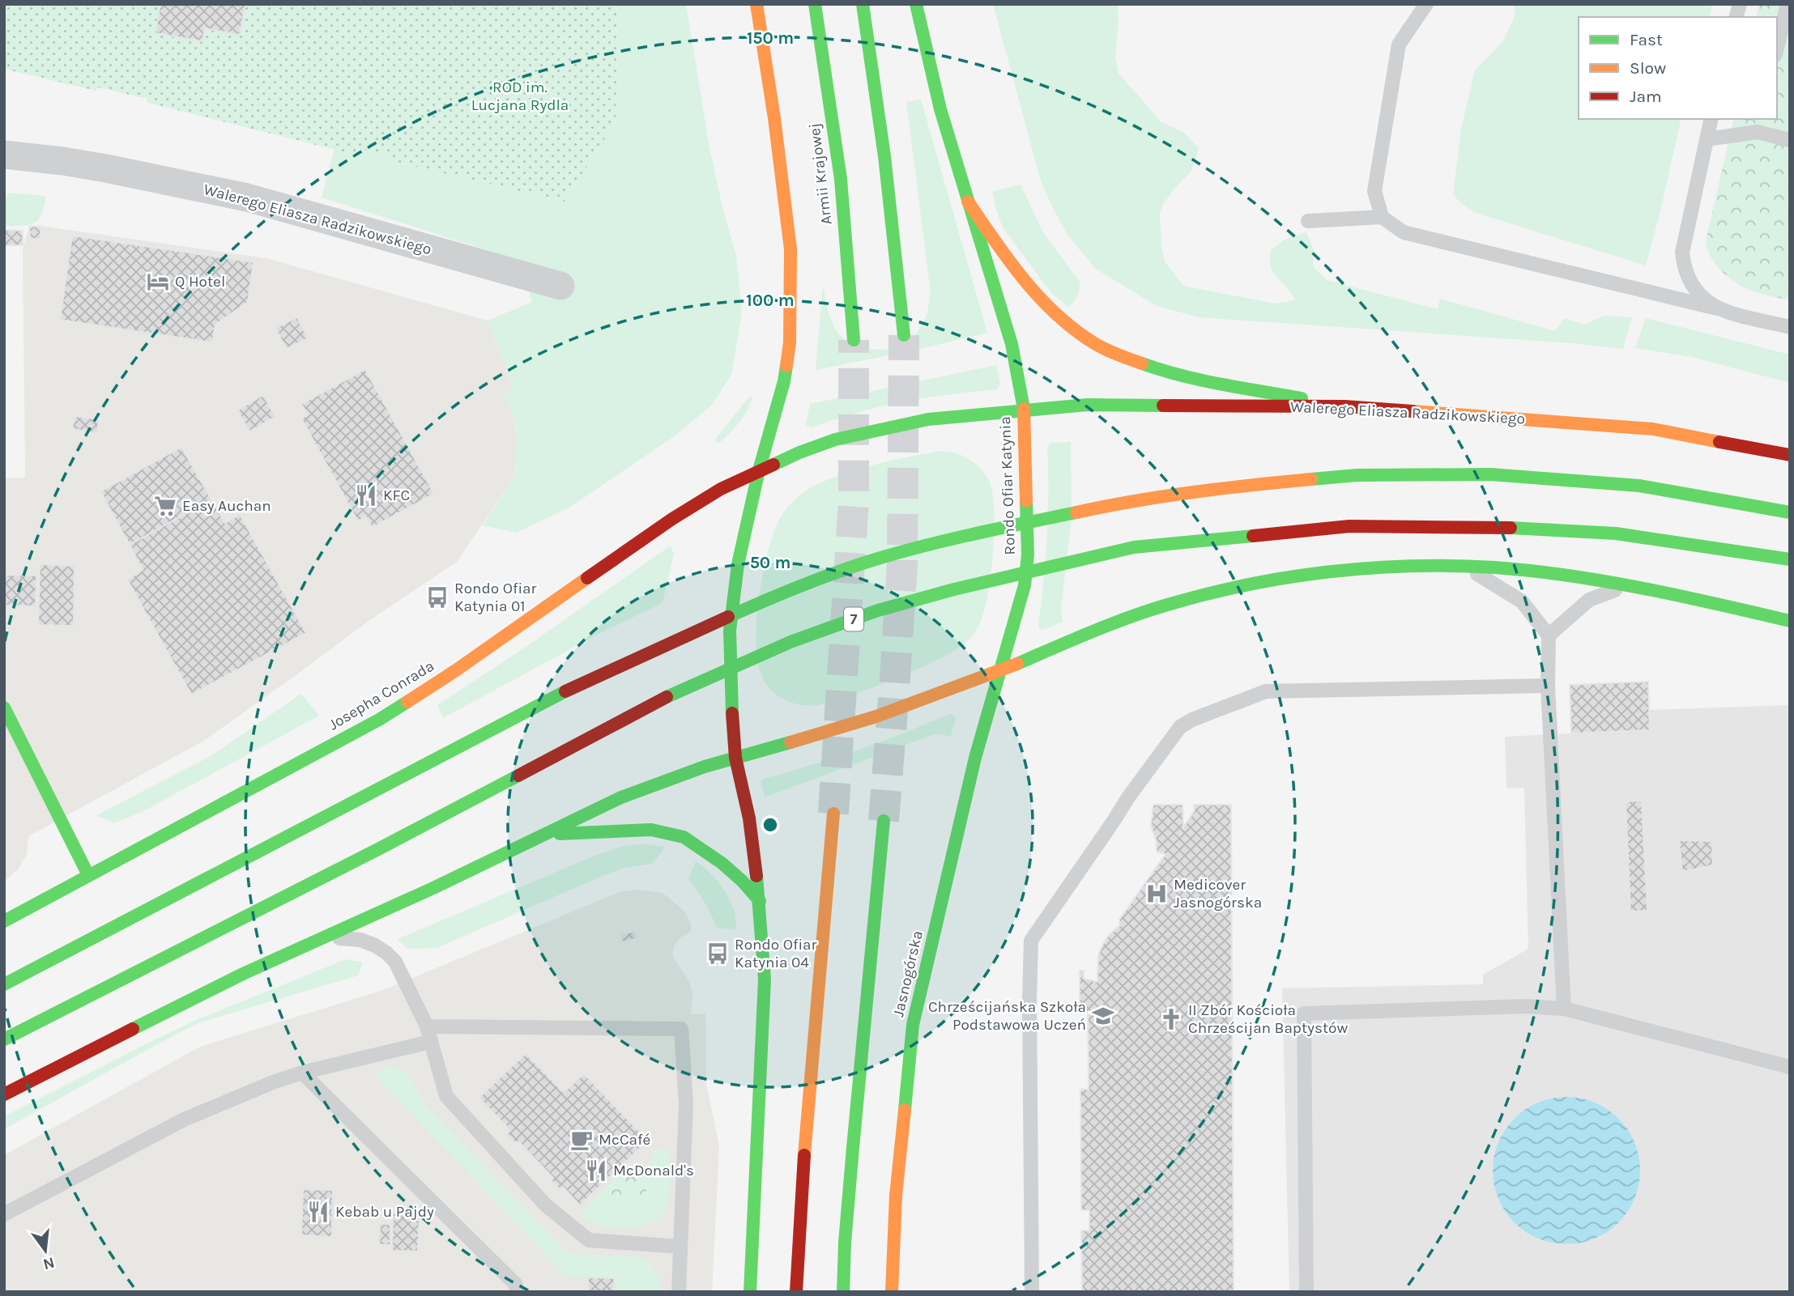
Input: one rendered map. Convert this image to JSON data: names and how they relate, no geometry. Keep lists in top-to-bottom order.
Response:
{
  "streets": {
    "main road": [
      "Armii Krajowej",
      "Walerego Eliasza Radzikowskiego",
      "Rondo Ofiar Katynia",
      "7",
      "Josepha Conrada",
      "Jasnogórska"
    ]
  },
  "crossings": [
    ["Walerego Eliasza Radzikowskiego", "Rondo Ofiar Katynia"],
    ["Rondo Ofiar Katynia", "Josepha Conrada"],
    ["Rondo Ofiar Katynia", "Jasnogórska"]
  ],
  "parks": ["ROD im. Lucjana Rydla"],
  "places": {
    "hotel": ["Q Hotel"],
    "restaurant": ["KFC", "McDonald's", "Kebab u Pajdy"],
    "supermarket": ["Easy Auchan"],
    "bus stop": ["Rondo Ofiar Katynia 01", "Rondo Ofiar Katynia 04"],
    "hospital": ["Medicover Jasnogórska"],
    "school or university": ["Chrześcijańska Szkoła Podstawowa Uczeń"],
    "church": ["II Zbór Kościoła Chrześcijan Baptystów"],
    "cafe": ["McCafé"]
  },
  "legend": ["Fast", "Slow", "Jam"],
  "north": "bottom",
  "rings": ["150 m", "100 m", "50 m"]
}
